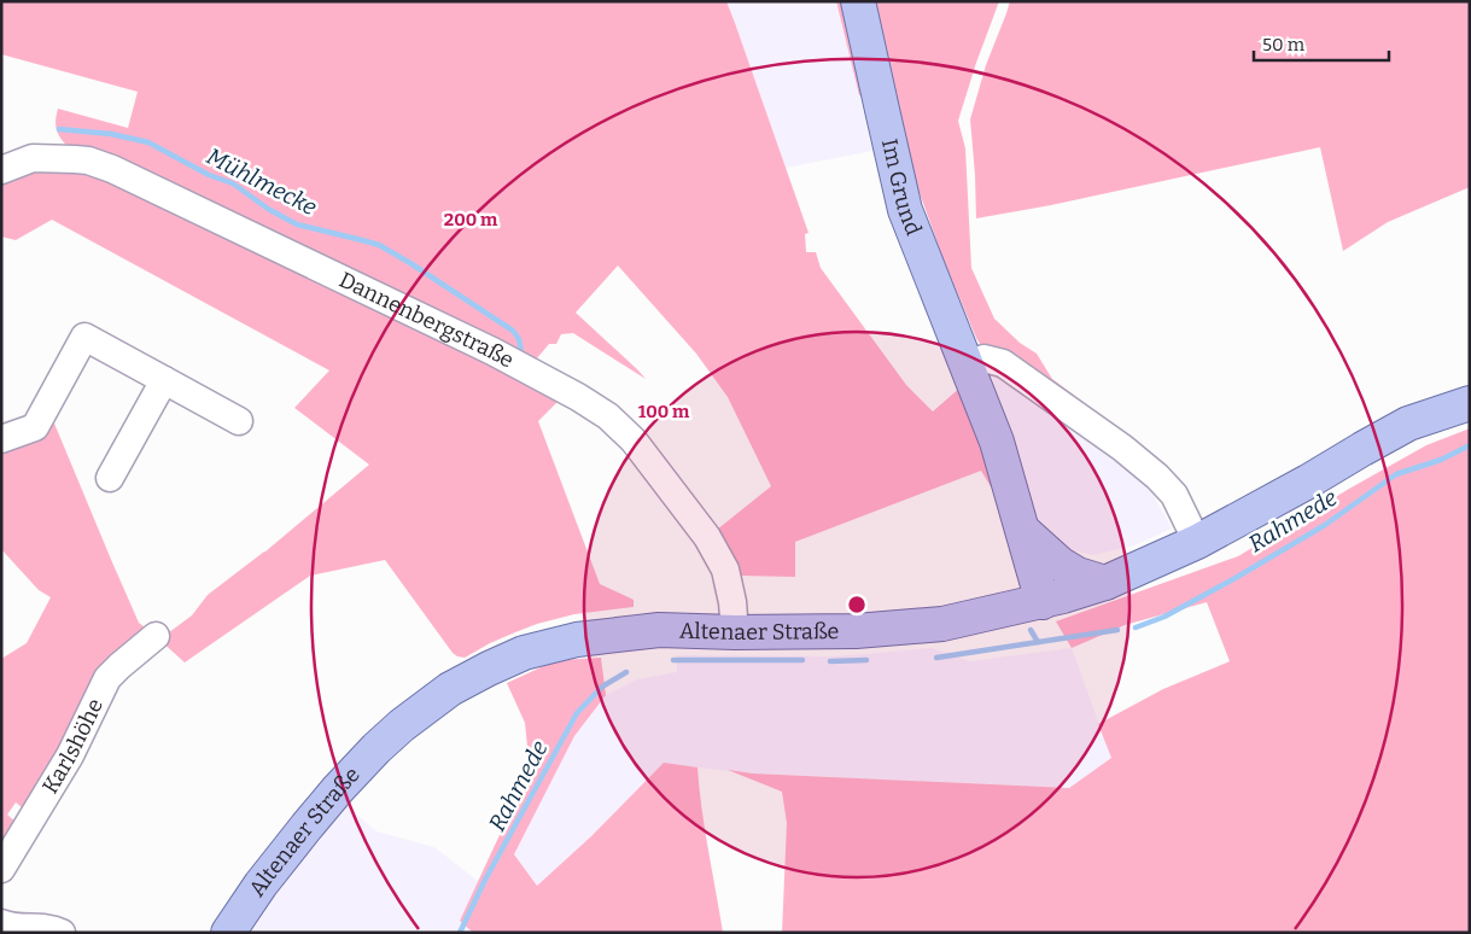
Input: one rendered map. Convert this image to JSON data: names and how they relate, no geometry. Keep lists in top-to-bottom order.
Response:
{
  "streets": {
    "main road": ["Im Grund", "Altenaer Straße"],
    "street": ["Dannenbergstraße", "Karlshöhe"]
  },
  "crossings": [
    ["Im Grund", "Altenaer Straße"],
    ["Dannenbergstraße", "Altenaer Straße"]
  ],
  "water": ["Mühlmecke", "Rahmede"],
  "scale_bar": "50 m",
  "rings": ["200 m", "100 m"]
}
